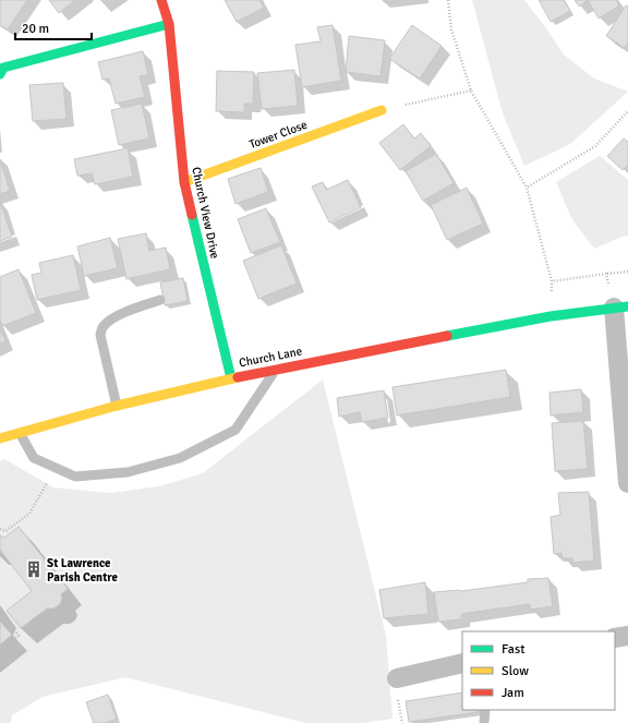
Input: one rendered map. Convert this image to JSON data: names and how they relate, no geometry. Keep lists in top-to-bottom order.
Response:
{
  "streets": {
    "street": ["Tower Close", "Church View Drive", "Church Lane"]
  },
  "crossings": [
    ["Tower Close", "Church View Drive"],
    ["Church View Drive", "Church Lane"]
  ],
  "places": {
    "building": ["St Lawrence Parish Centre"]
  },
  "legend": ["Fast", "Slow", "Jam"],
  "scale_bar": "20 m"
}
